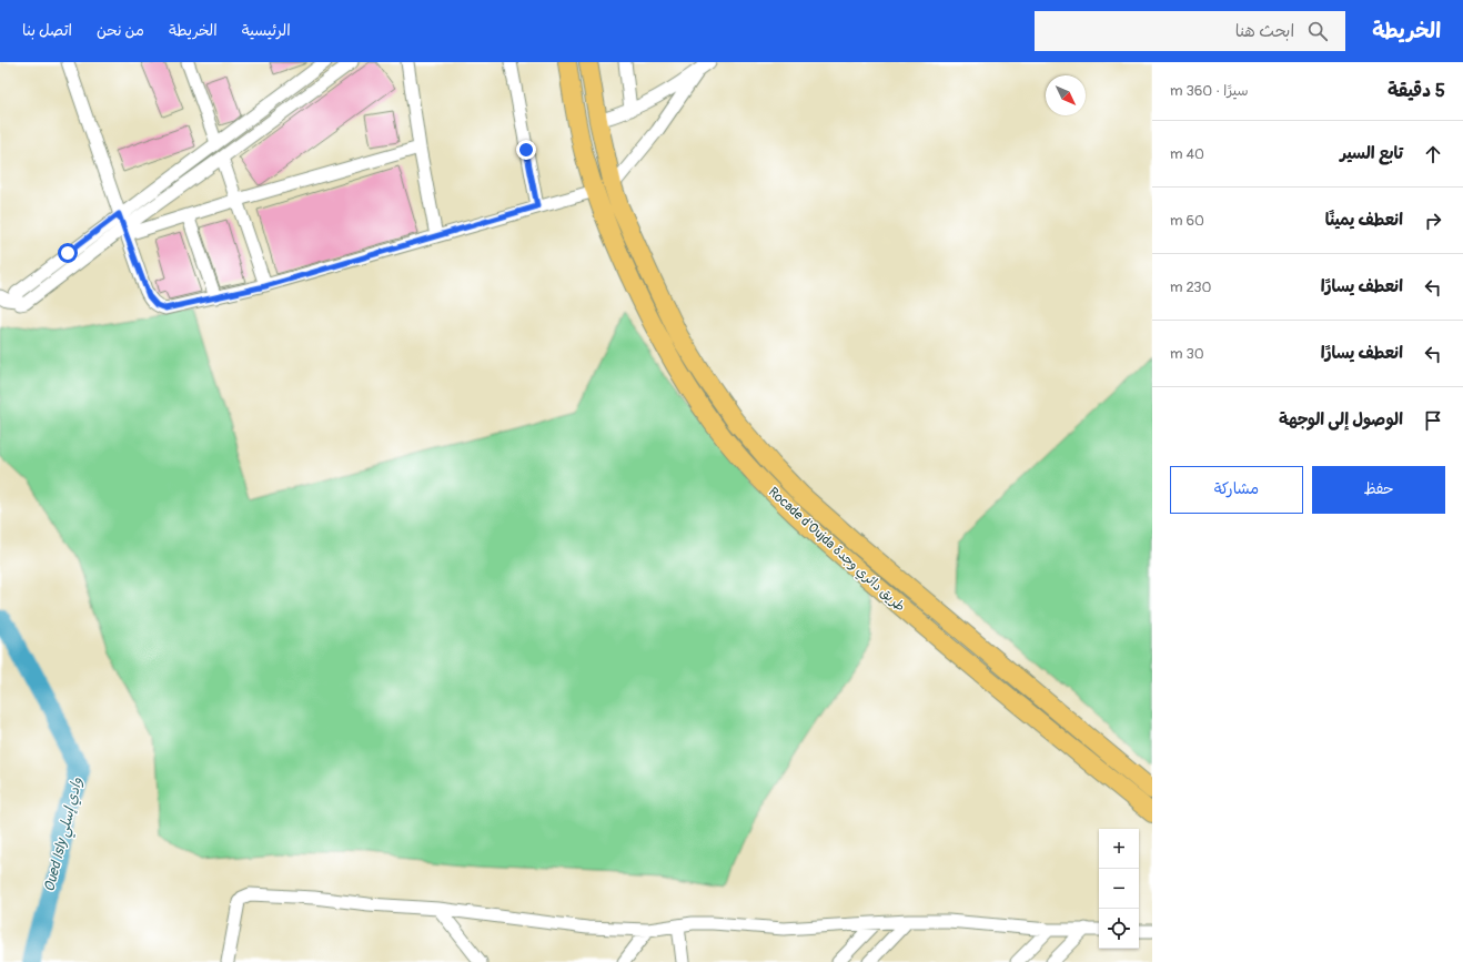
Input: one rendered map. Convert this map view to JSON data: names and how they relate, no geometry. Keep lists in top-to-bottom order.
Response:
{
  "streets": {
    "highway": ["Rocade d'Oujda طريق دائري وجدة"]
  },
  "water": ["Oued Isly وادي إسلي"],
  "north": "bottom right",
  "page": {
    "header": "الخريطة",
    "search": "ابحث هنا",
    "nav": [
      "الرئيسية",
      "الخريطة",
      "من نحن",
      "اتصل بنا"
    ],
    "heading": ["5 دقيقة", "سيرًا · 360 m"],
    "list": [
      ["تابع السير", "40 m"],
      ["انعطف يمينًا", "60 m"],
      ["انعطف يسارًا", "230 m"],
      ["انعطف يسارًا", "30 m"],
      "الوصول إلى الوجهة"
    ],
    "buttons": ["حفظ", "مشاركة"],
    "map_buttons": ["+", "−"]
  }
}
